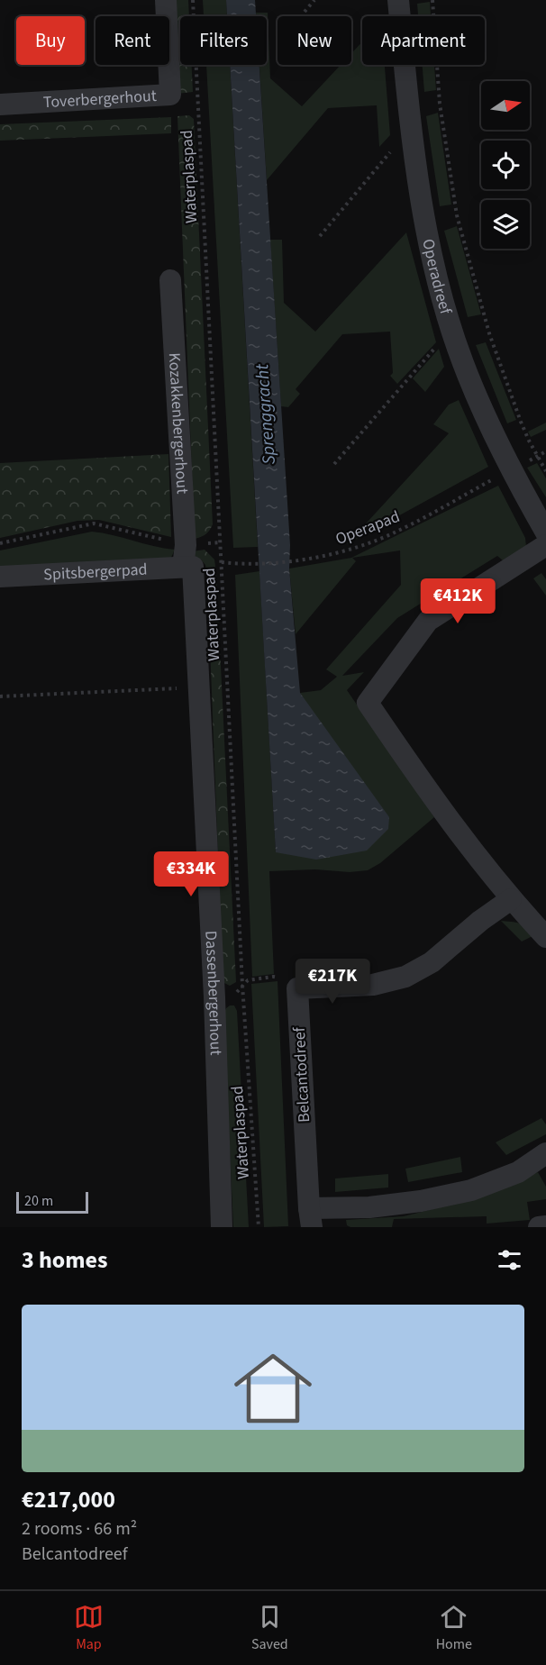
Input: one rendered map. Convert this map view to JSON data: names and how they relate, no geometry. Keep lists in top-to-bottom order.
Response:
{
  "streets": {
    "street": [
      "Toverbergerhout",
      "Operadreef",
      "Kozakkenbergerhout",
      "Spitsbergerpad",
      "Dassenbergerhout",
      "Belcantodreef"
    ],
    "path": ["Waterplaspad", "Operapad"]
  },
  "crossings": [
    ["Waterplaspad", "Operapad"],
    ["Waterplaspad", "Spitsbergerpad"],
    ["Operadreef", "Operapad"],
    ["Kozakkenbergerhout", "Spitsbergerpad"],
    ["Kozakkenbergerhout", "Dassenbergerhout"],
    ["Spitsbergerpad", "Dassenbergerhout"]
  ],
  "water": ["Sprenggracht"],
  "scale_bar": "20 m",
  "north": "right",
  "page": {
    "chip": [
      "Buy",
      "Rent",
      "Filters",
      "New",
      "Apartment"
    ],
    "price": ["€412K", "€334K", "€217K"],
    "scale": "20 m",
    "heading": "3 homes",
    "list": [
      {
        "name": "€217,000",
        "note": "2 rooms · 66 m² · Belcantodreef"
      }
    ],
    "tabs": ["Map", "Saved", "Home"]
  }
}
